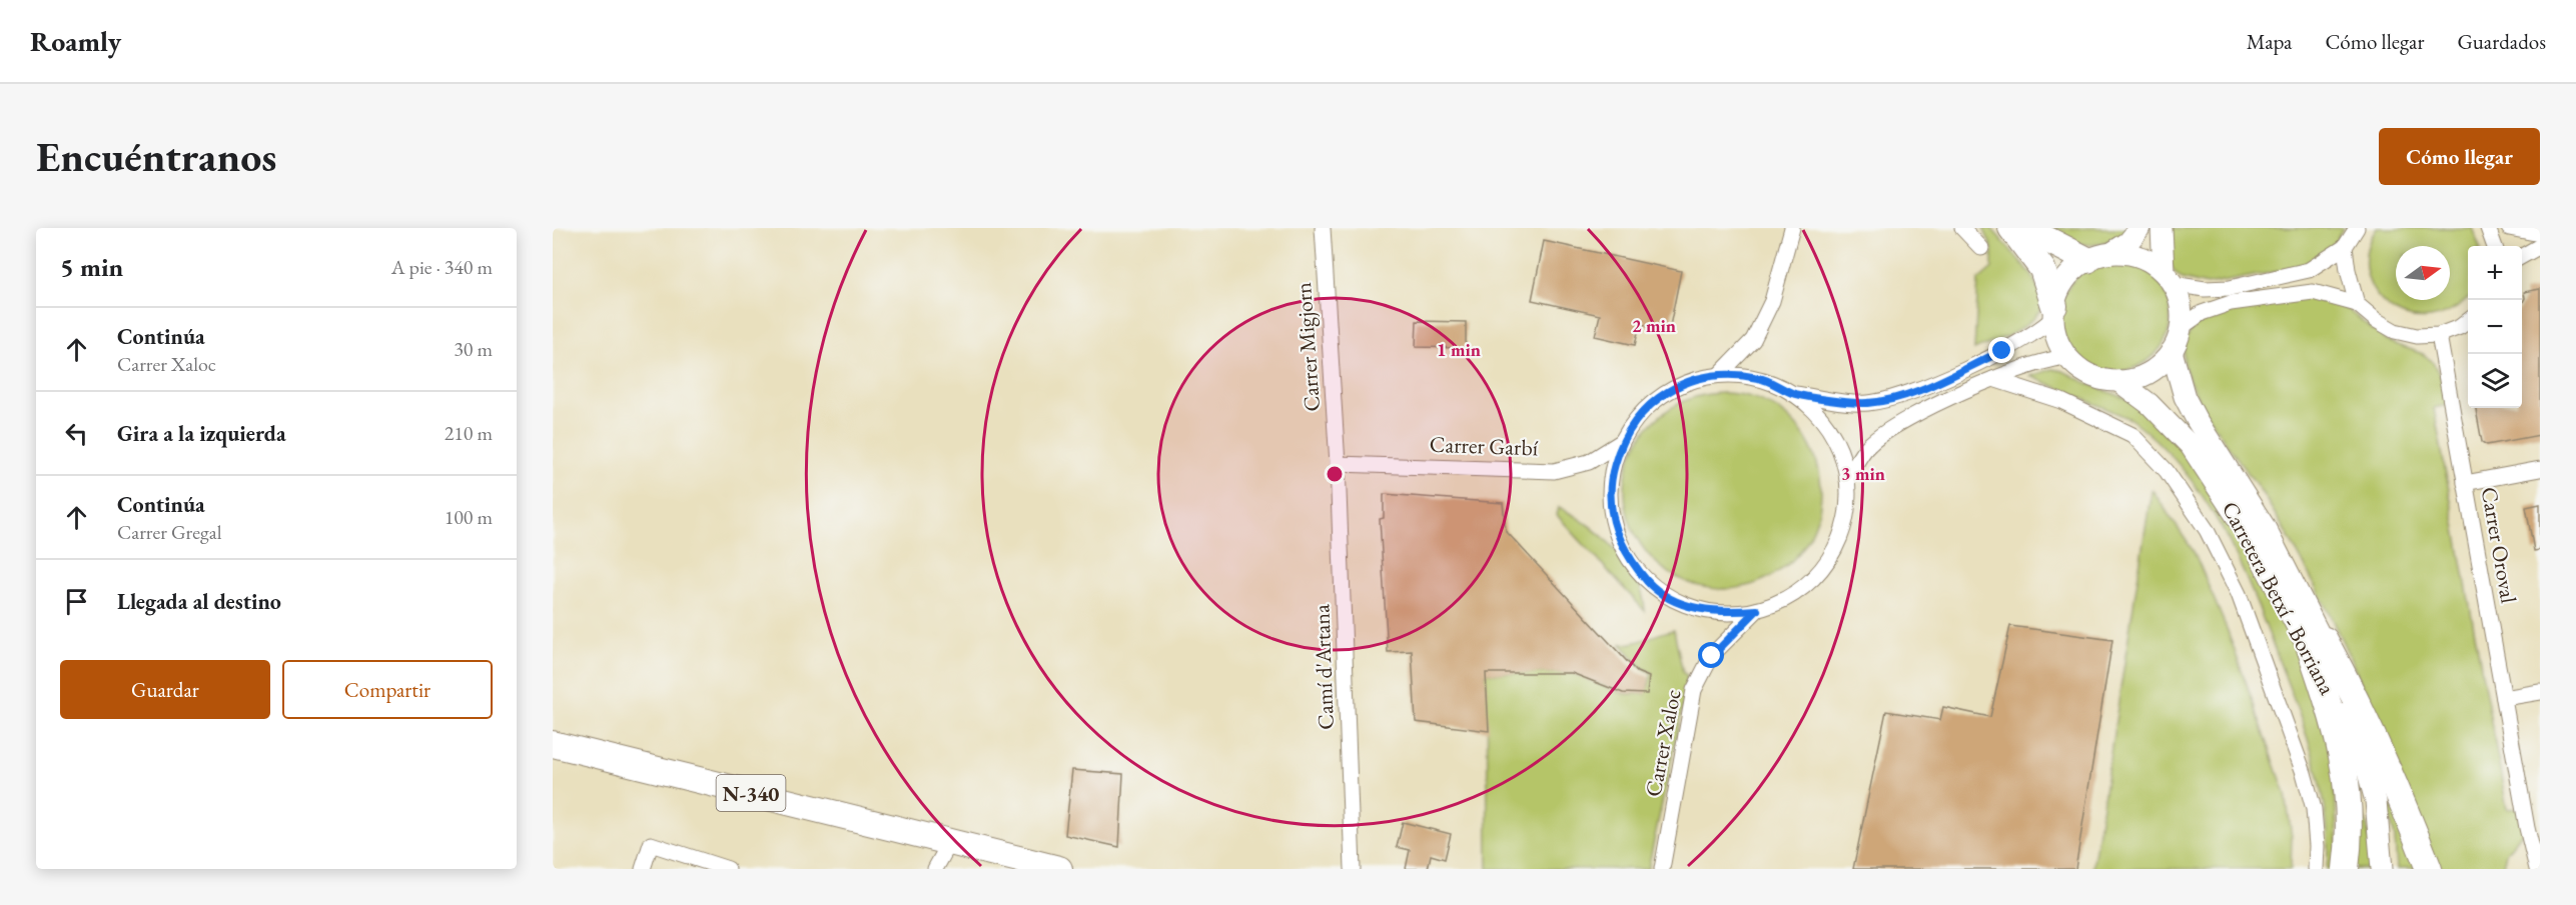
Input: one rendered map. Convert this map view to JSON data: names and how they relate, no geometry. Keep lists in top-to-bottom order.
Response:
{
  "streets": {
    "highway": ["N-340"],
    "main road": ["Carretera Betxí - Borriana"],
    "street": [
      "Carrer Migjorn",
      "Carrer Garbí",
      "Carrer Oroval",
      "Camí d'Artana",
      "Carrer Xaloc"
    ]
  },
  "crossings": [
    ["Carrer Migjorn", "Carrer Garbí"],
    ["Carrer Migjorn", "Camí d'Artana"],
    ["Carrer Garbí", "Camí d'Artana"]
  ],
  "north": "right",
  "page": {
    "header": "Roamly",
    "nav": ["Mapa", "Cómo llegar", "Guardados"],
    "buttons": [
      "Cómo llegar",
      ["Guardar", "Compartir"]
    ],
    "title": "Encuéntranos",
    "heading": ["5 min", "A pie · 340 m"],
    "map_buttons": ["+", "−"],
    "list": [
      ["Continúa", "Carrer Xaloc", "30 m"],
      ["Gira a la izquierda", "210 m"],
      ["Continúa", "Carrer Gregal", "100 m"],
      "Llegada al destino"
    ]
  },
  "rings": ["2 min", "1 min", "3 min"]
}
